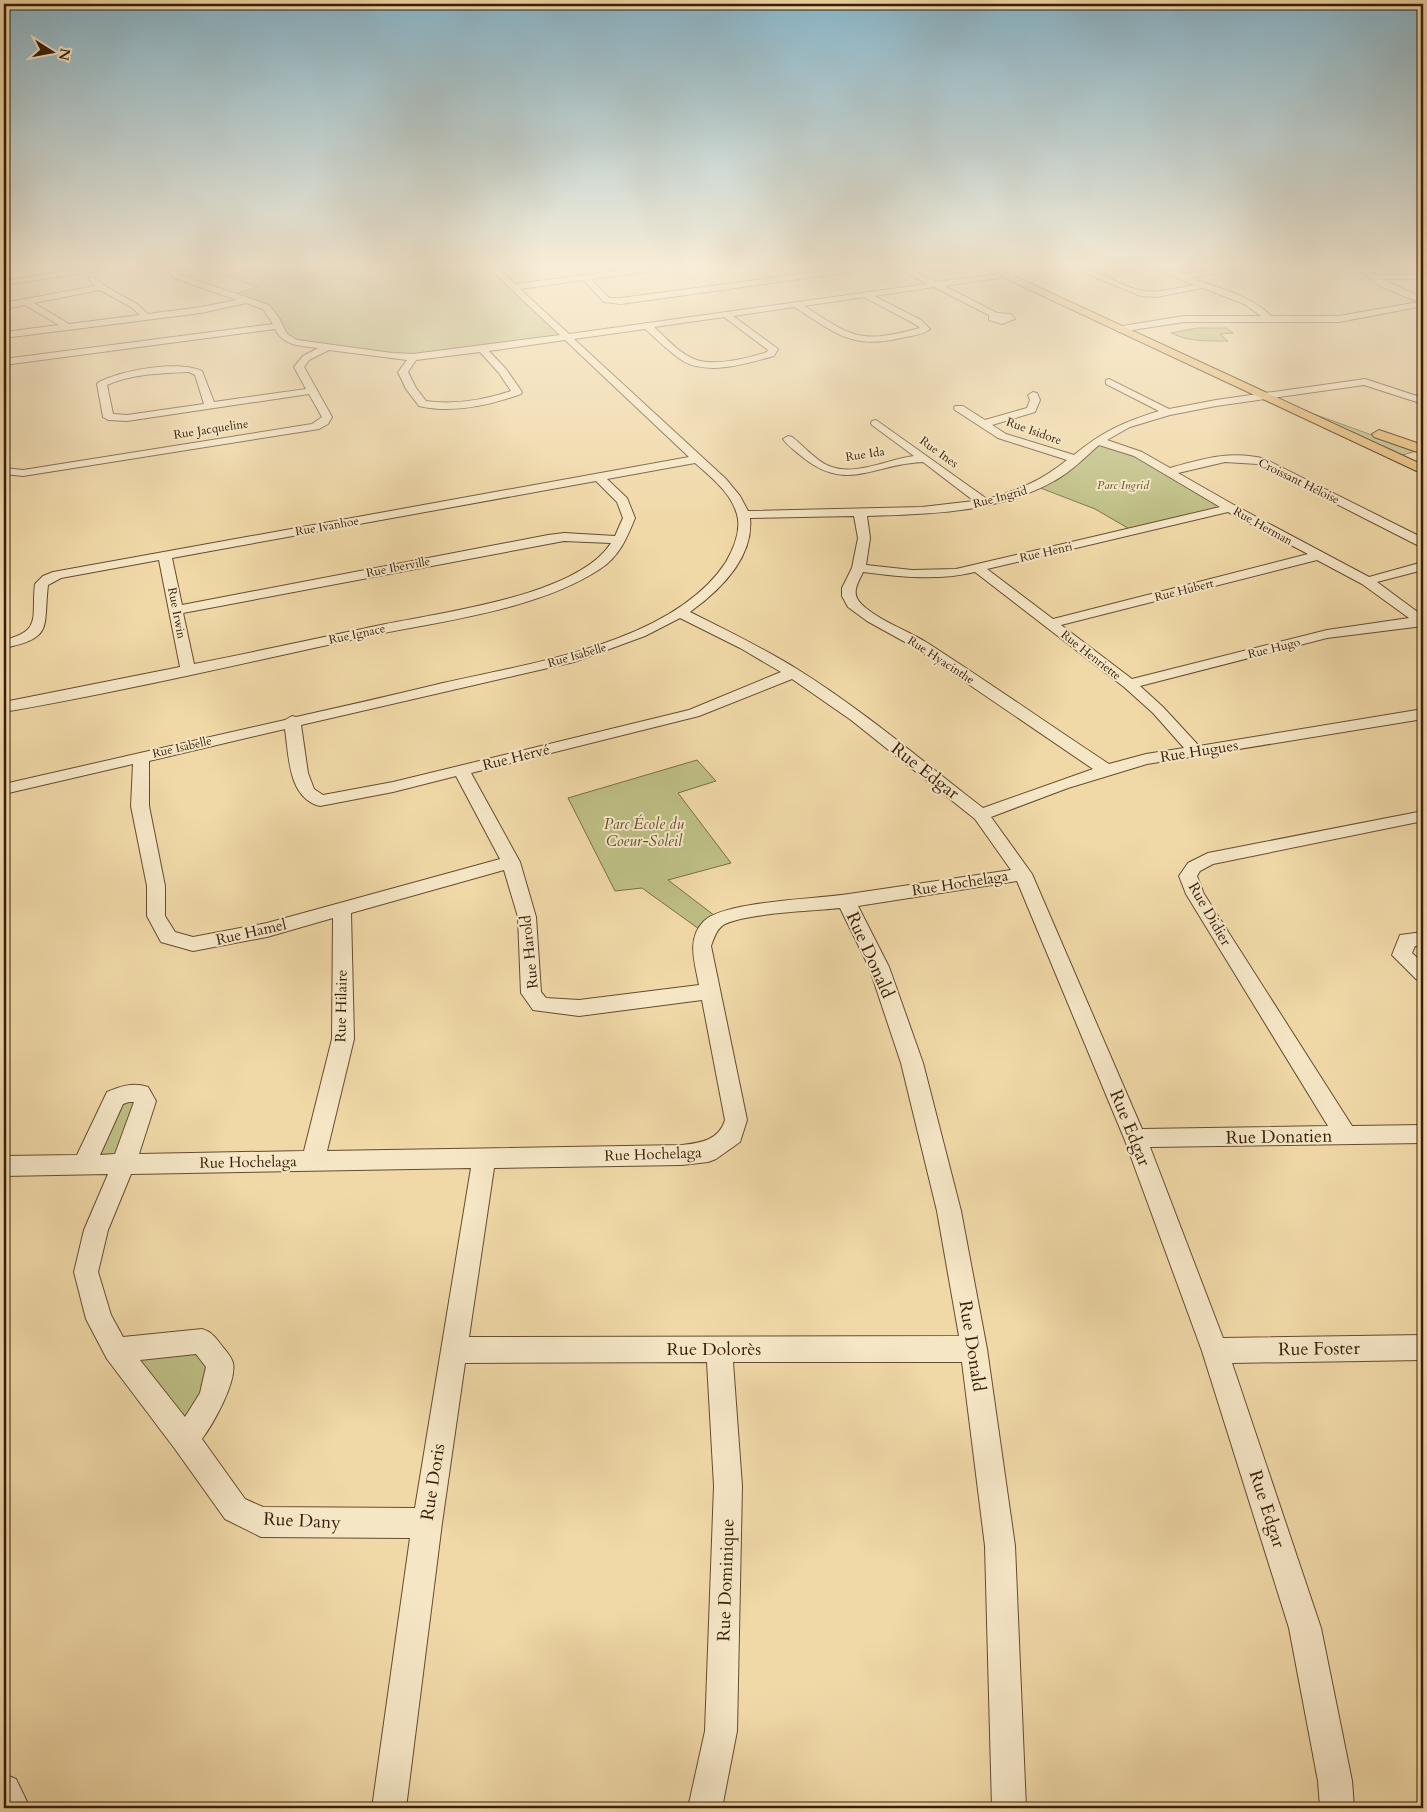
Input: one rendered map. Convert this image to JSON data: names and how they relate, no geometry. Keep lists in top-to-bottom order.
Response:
{
  "streets": {
    "street": [
      "Rue Jacqueline",
      "Rue Isidore",
      "Rue Ines",
      "Rue Ida",
      "Croissant Héloise",
      "Rue Ingrid",
      "Rue Ivanhoe",
      "Rue Herman",
      "Rue Henri",
      "Rue Iberville",
      "Rue Hubert",
      "Rue Irwin",
      "Rue Ignace",
      "Rue Hugo",
      "Rue Isabelle",
      "Rue Henriette",
      "Rue Hyacinthe",
      "Rue Hugues",
      "Rue Hervé",
      "Rue Edgar",
      "Rue Hochelaga",
      "Rue Didier",
      "Rue Hamel",
      "Rue Harold",
      "Rue Donald",
      "Rue Hilaire",
      "Rue Donatien",
      "Rue Dolorès",
      "Rue Foster",
      "Rue Doris",
      "Rue Dany",
      "Rue Dominique"
    ]
  },
  "crossings": [
    ["Rue Isidore", "Rue Ingrid"],
    ["Rue Ines", "Rue Ida"],
    ["Rue Ines", "Rue Ingrid"],
    ["Croissant Héloise", "Rue Herman"],
    ["Rue Ingrid", "Rue Herman"],
    ["Rue Ingrid", "Rue Isabelle"],
    ["Rue Ingrid", "Rue Hyacinthe"],
    ["Rue Ivanhoe", "Rue Irwin"],
    ["Rue Ivanhoe", "Rue Ignace"],
    ["Rue Ivanhoe", "Rue Isabelle"],
    ["Rue Herman", "Rue Henri"],
    ["Rue Herman", "Rue Hubert"],
    ["Rue Herman", "Rue Hugo"],
    ["Rue Henri", "Rue Henriette"],
    ["Rue Henri", "Rue Hyacinthe"],
    ["Rue Iberville", "Rue Irwin"],
    ["Rue Iberville", "Rue Ignace"],
    ["Rue Hubert", "Rue Henriette"],
    ["Rue Irwin", "Rue Ignace"],
    ["Rue Hugo", "Rue Henriette"],
    ["Rue Isabelle", "Rue Hervé"],
    ["Rue Isabelle", "Rue Edgar"],
    ["Rue Isabelle", "Rue Hamel"],
    ["Rue Henriette", "Rue Hugues"],
    ["Rue Hyacinthe", "Rue Hugues"],
    ["Rue Hugues", "Rue Edgar"],
    ["Rue Hervé", "Rue Edgar"],
    ["Rue Hervé", "Rue Harold"],
    ["Rue Edgar", "Rue Hochelaga"],
    ["Rue Edgar", "Rue Donatien"],
    ["Rue Edgar", "Rue Foster"],
    ["Rue Hochelaga", "Rue Harold"],
    ["Rue Hochelaga", "Rue Donald"],
    ["Rue Hochelaga", "Rue Hilaire"],
    ["Rue Hochelaga", "Rue Doris"],
    ["Rue Hochelaga", "Rue Dany"],
    ["Rue Didier", "Rue Donatien"],
    ["Rue Hamel", "Rue Harold"],
    ["Rue Hamel", "Rue Hilaire"],
    ["Rue Donald", "Rue Dolorès"],
    ["Rue Dolorès", "Rue Doris"],
    ["Rue Dolorès", "Rue Dominique"],
    ["Rue Doris", "Rue Dany"]
  ],
  "parks": ["Parc Ingrid", "Parc École du Coeur-Soleil"],
  "north": "right"
}
